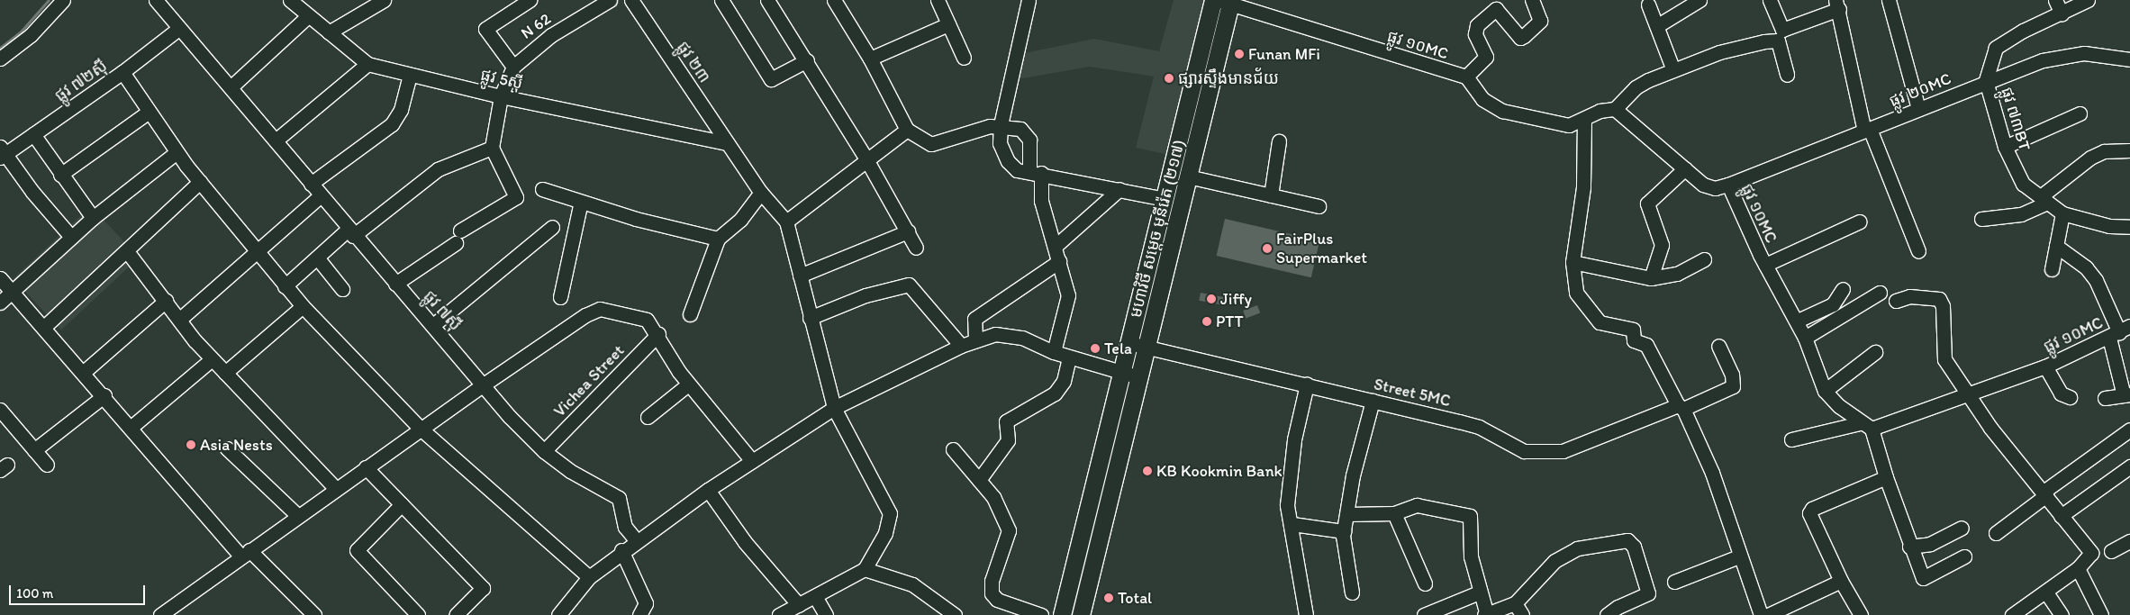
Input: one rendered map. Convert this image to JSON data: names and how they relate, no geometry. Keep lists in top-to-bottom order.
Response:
{
  "streets": {
    "main road": ["មហាវិថី សម្តេច មុនីរ៉េត (២១៧)"],
    "street": [
      "N 62",
      "ផ្លូវ ១០MC",
      "ផ្លូវ ២៣",
      "ផ្លូវ 5ស៊ី",
      "ផ្លូវ ៧២ស៊ី",
      "ផ្លូវ ២០MC",
      "ផ្លូវ ៧៣BT",
      "ផ្លូវ ៧ស៊ី",
      "Vichea Street",
      "Street 5MC"
    ]
  },
  "crossings": [
    ["N 62", "ផ្លូវ 5ស៊ី"],
    ["ផ្លូវ ១០MC", "ផ្លូវ ២០MC"],
    ["ផ្លូវ ១០MC", "មហាវិថី សម្តេច មុនីរ៉េត (២១៧)"],
    ["ផ្លូវ ២៣", "ផ្លូវ 5ស៊ី"],
    ["ផ្លូវ ៧២ស៊ី", "ផ្លូវ ៧ស៊ី"],
    ["ផ្លូវ ២០MC", "ផ្លូវ ៧៣BT"],
    ["មហាវិថី សម្តេច មុនីរ៉េត (២១៧)", "Street 5MC"],
    ["ផ្លូវ ៧ស៊ី", "Vichea Street"]
  ],
  "places": [
    "Funan MFi",
    "ផ្សារស្ទឹងមានជ័យ",
    "FairPlus Supermarket",
    "Jiffy",
    "PTT",
    "Tela",
    "Asia Nests",
    "KB Kookmin Bank",
    "Total"
  ],
  "scale_bar": "100 m"
}
